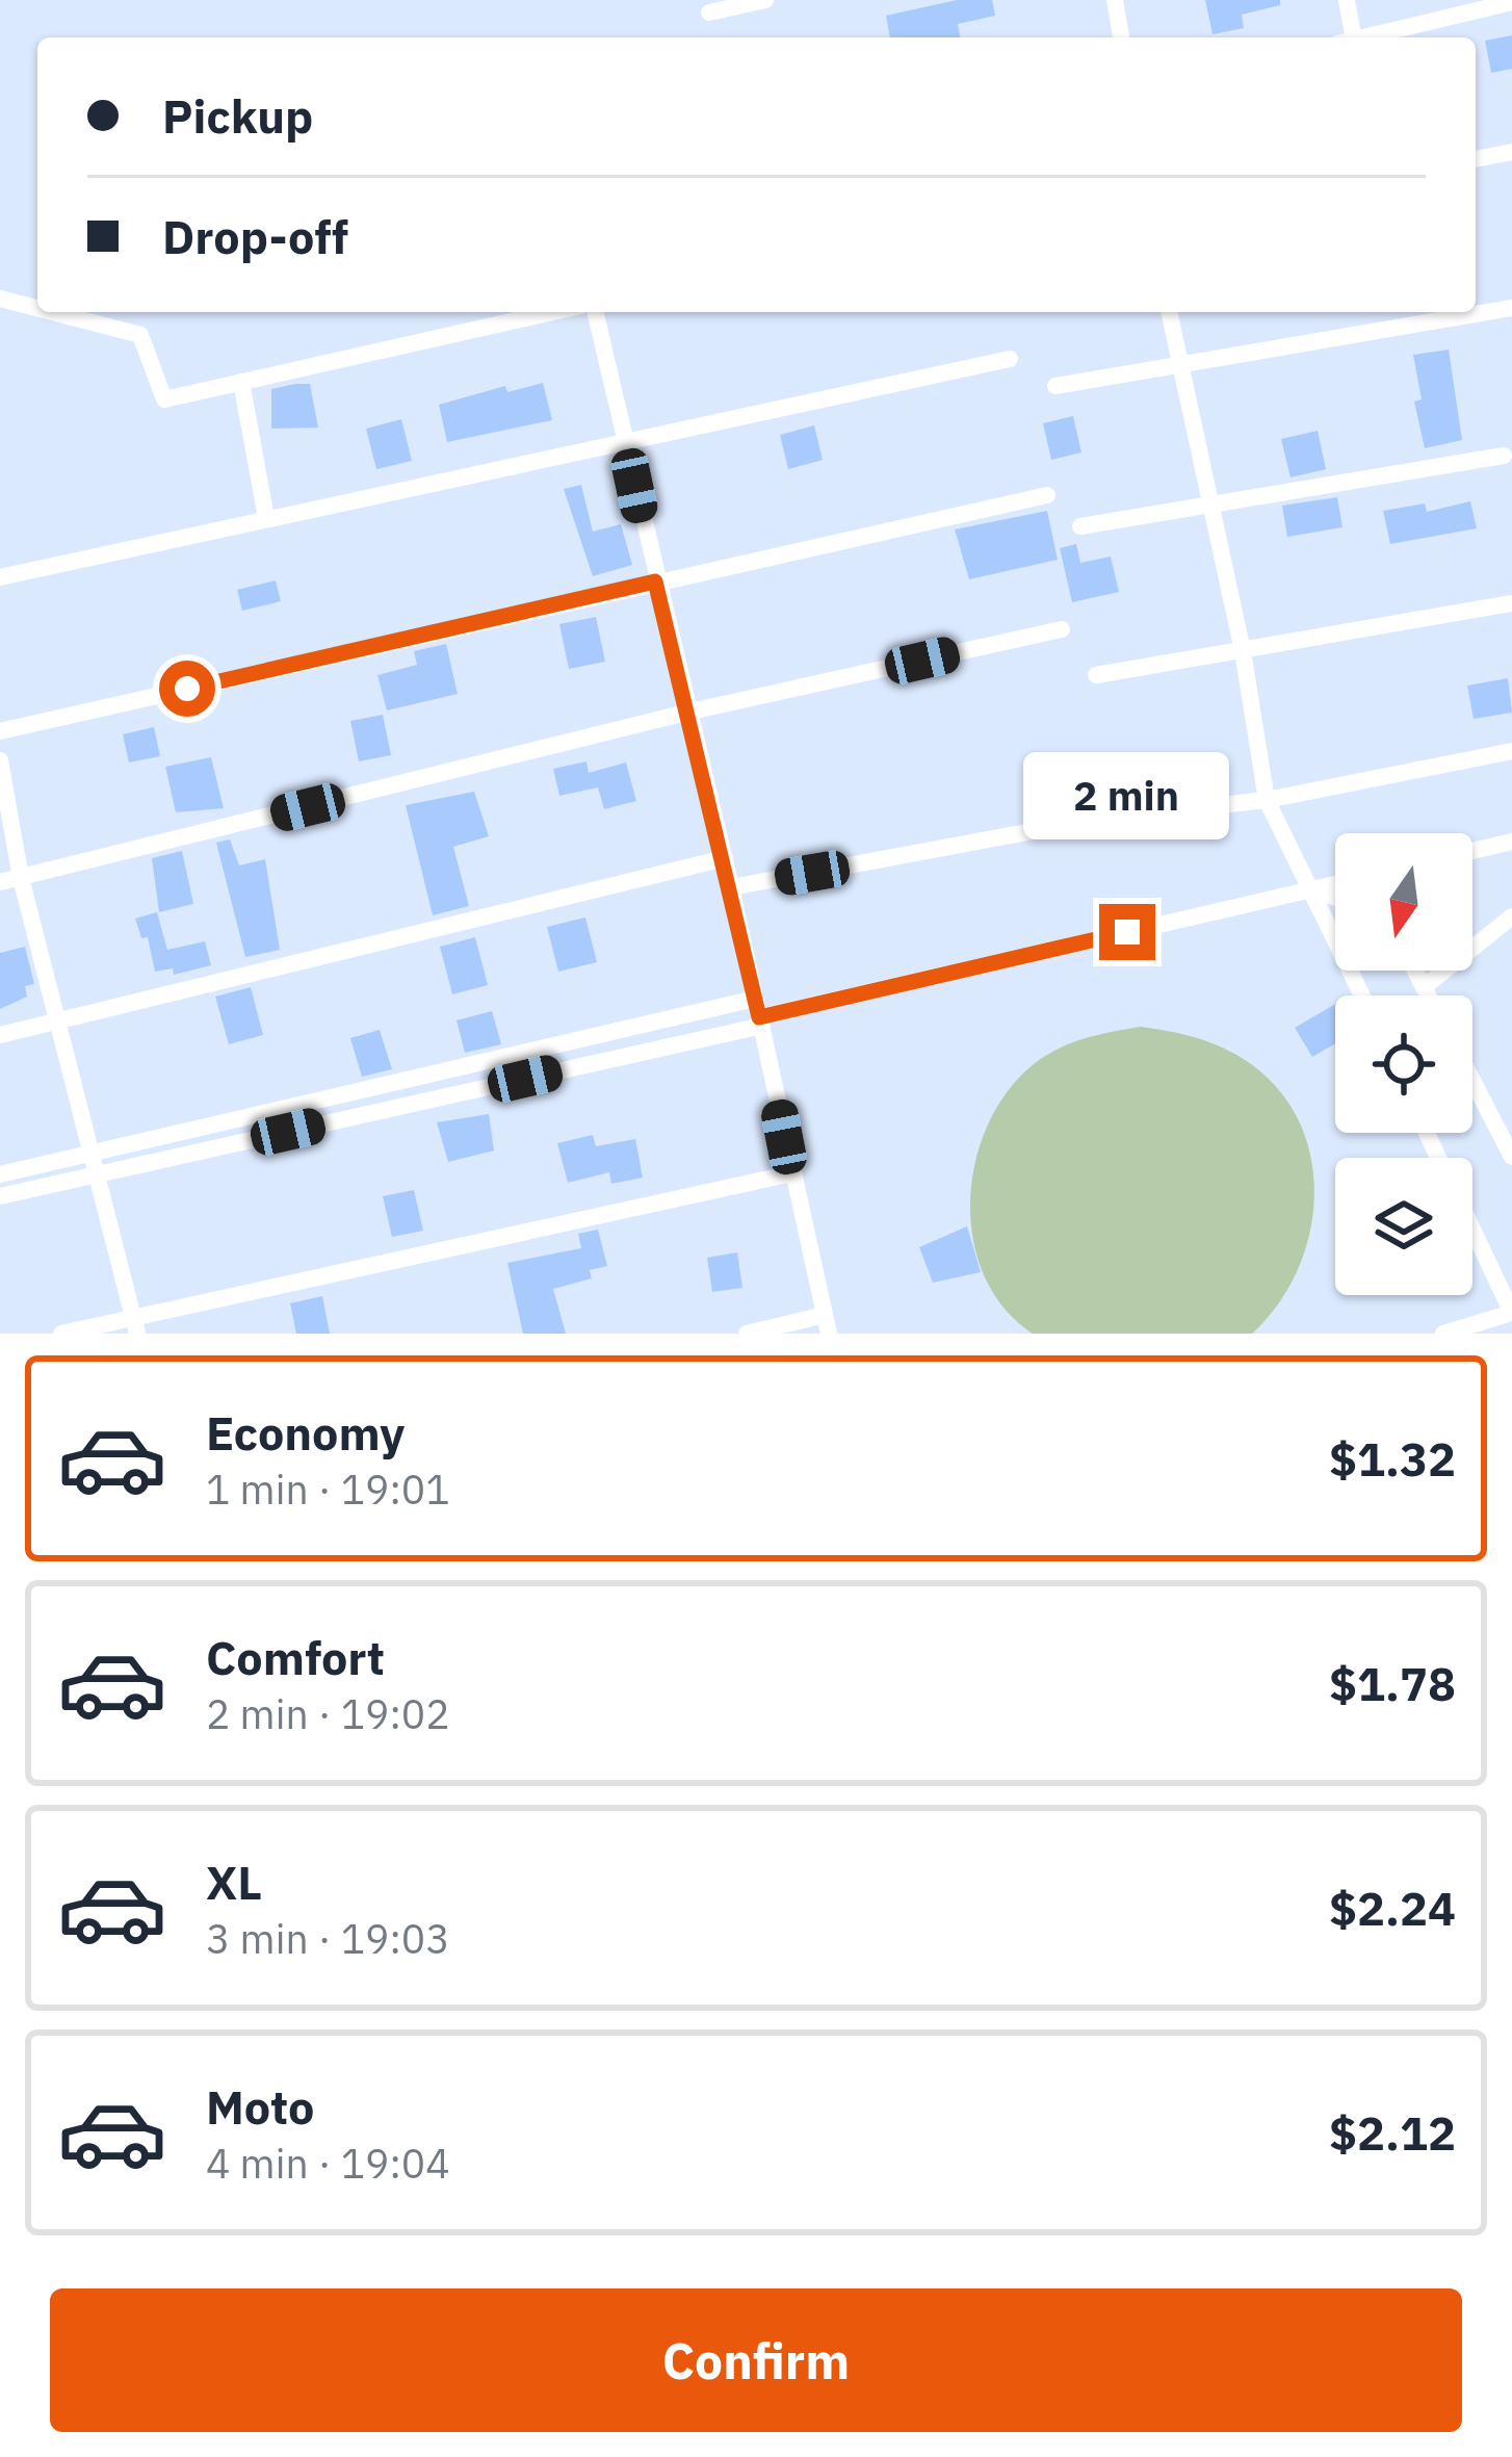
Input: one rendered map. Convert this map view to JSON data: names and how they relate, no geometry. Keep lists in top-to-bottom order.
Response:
{
  "north": "bottom",
  "page": {
    "banner": ["Pickup", "Drop-off"],
    "bubble": "2 min",
    "list": [
      {
        "name": "Economy",
        "note": "1 min · 19:01",
        "value": "$1.32"
      },
      {
        "name": "Comfort",
        "note": "2 min · 19:02",
        "value": "$1.78"
      },
      {
        "name": "XL",
        "note": "3 min · 19:03",
        "value": "$2.24"
      },
      {
        "name": "Moto",
        "note": "4 min · 19:04",
        "value": "$2.12"
      }
    ],
    "buttons": "Confirm"
  }
}
